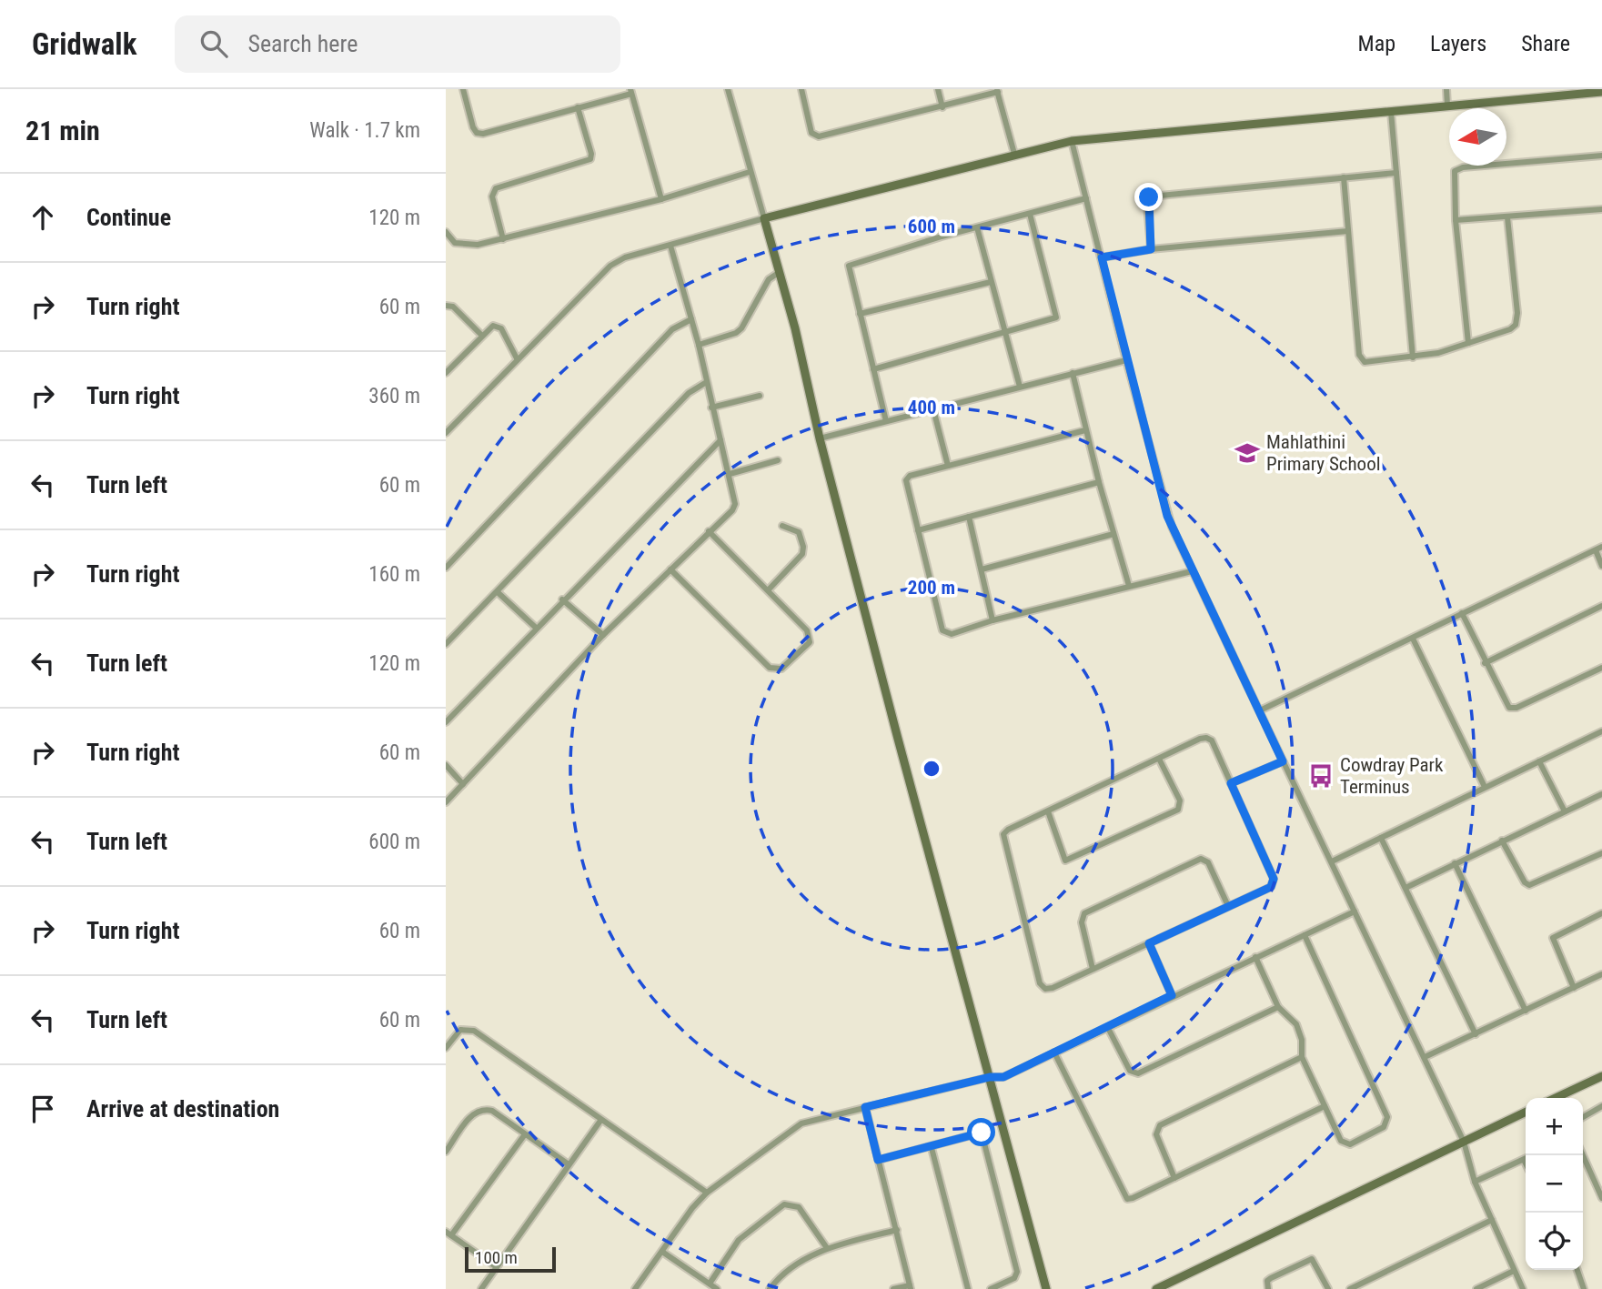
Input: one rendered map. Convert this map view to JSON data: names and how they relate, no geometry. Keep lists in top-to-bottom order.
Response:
{
  "places": {
    "school or university": ["Mahlathini Primary School"],
    "bus stop": ["Cowdray Park Terminus"]
  },
  "scale_bar": "100 m",
  "north": "left",
  "page": {
    "header": "Gridwalk",
    "search": "Search here",
    "nav": ["Map", "Layers", "Share"],
    "heading": ["21 min", "Walk · 1.7 km"],
    "list": [
      ["Continue", "120 m"],
      ["Turn right", "60 m"],
      ["Turn right", "360 m"],
      ["Turn left", "60 m"],
      ["Turn right", "160 m"],
      ["Turn left", "120 m"],
      ["Turn right", "60 m"],
      ["Turn left", "600 m"],
      ["Turn right", "60 m"],
      ["Turn left", "60 m"],
      "Arrive at destination"
    ],
    "map_buttons": ["+", "−"],
    "scale": "100 m"
  },
  "rings": ["600 m", "400 m", "200 m"]
}
